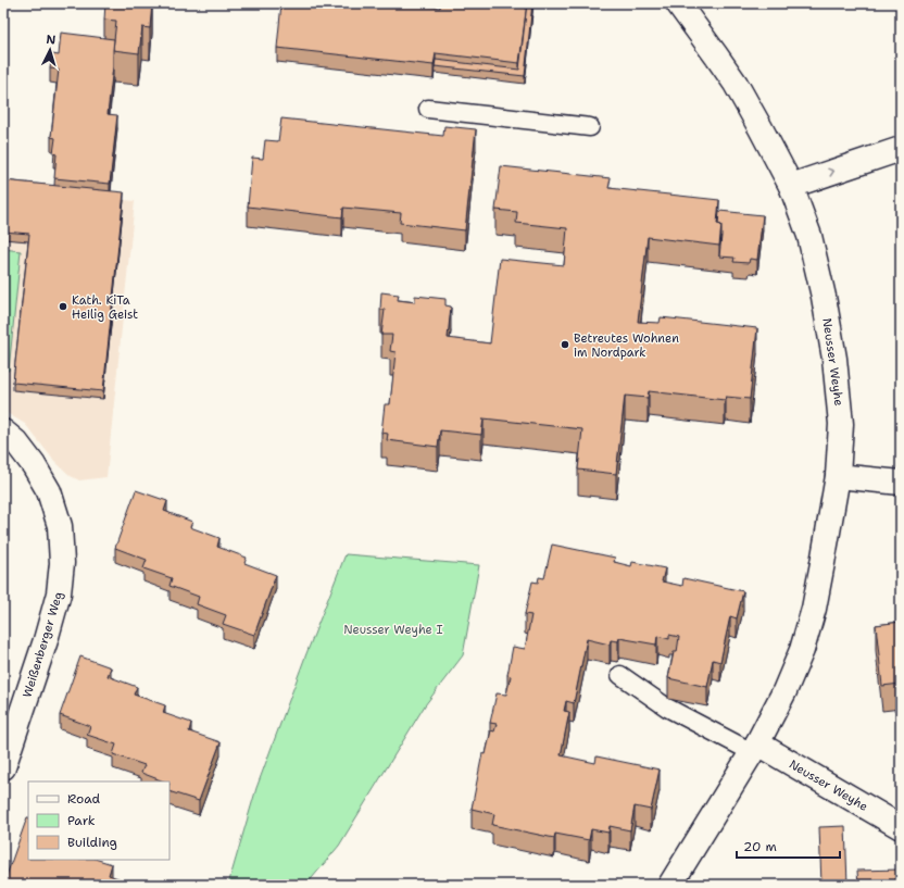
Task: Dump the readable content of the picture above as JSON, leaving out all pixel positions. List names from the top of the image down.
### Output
{
  "streets": {
    "street": ["Neusser Weyhe", "Weißenberger Weg"]
  },
  "parks": ["Neusser Weyhe I"],
  "places": ["Kath. KiTa Heilig Geist", "Betreutes Wohnen im Nordpark"],
  "legend": ["Road", "Park", "Building"],
  "scale_bar": "20 m",
  "north": "top"
}
